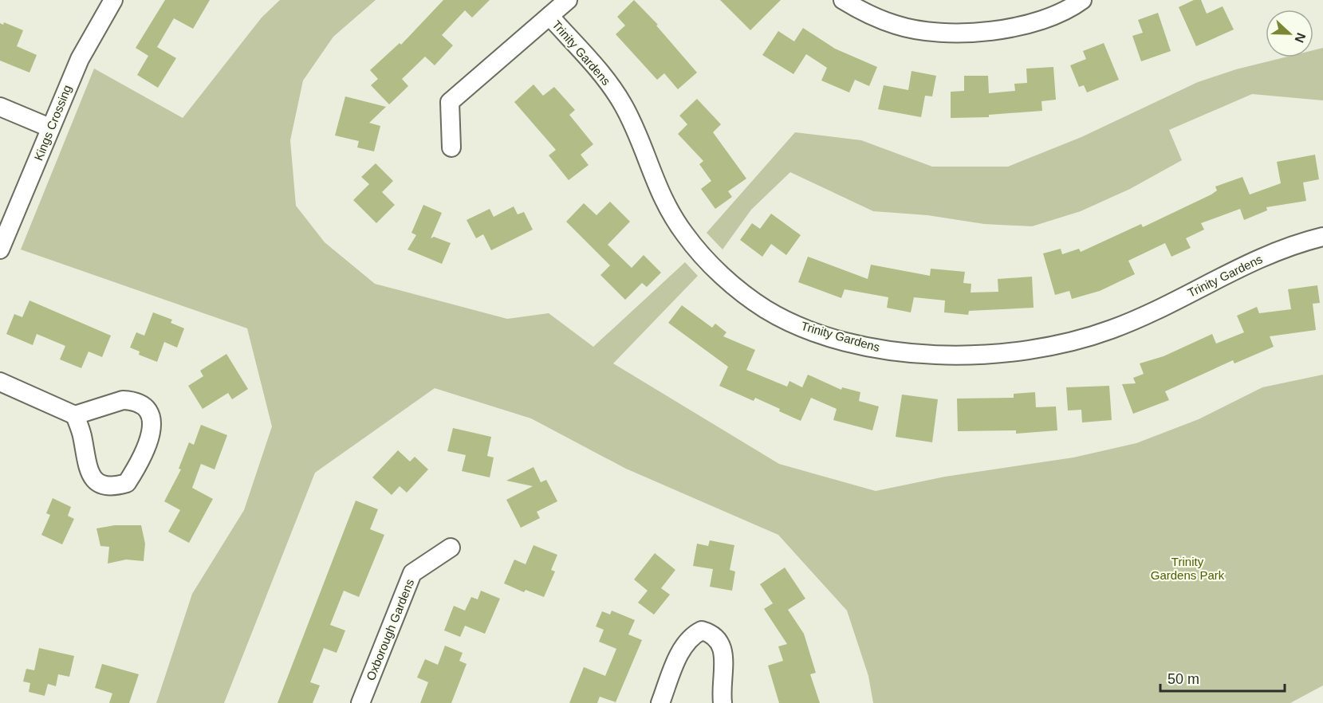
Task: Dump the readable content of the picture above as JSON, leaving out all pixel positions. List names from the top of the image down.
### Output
{
  "streets": {
    "street": ["Trinity Gardens", "Kings Crossing", "Oxborough Gardens"]
  },
  "parks": ["Trinity Gardens Park"],
  "scale_bar": "50 m",
  "north": "right"
}
